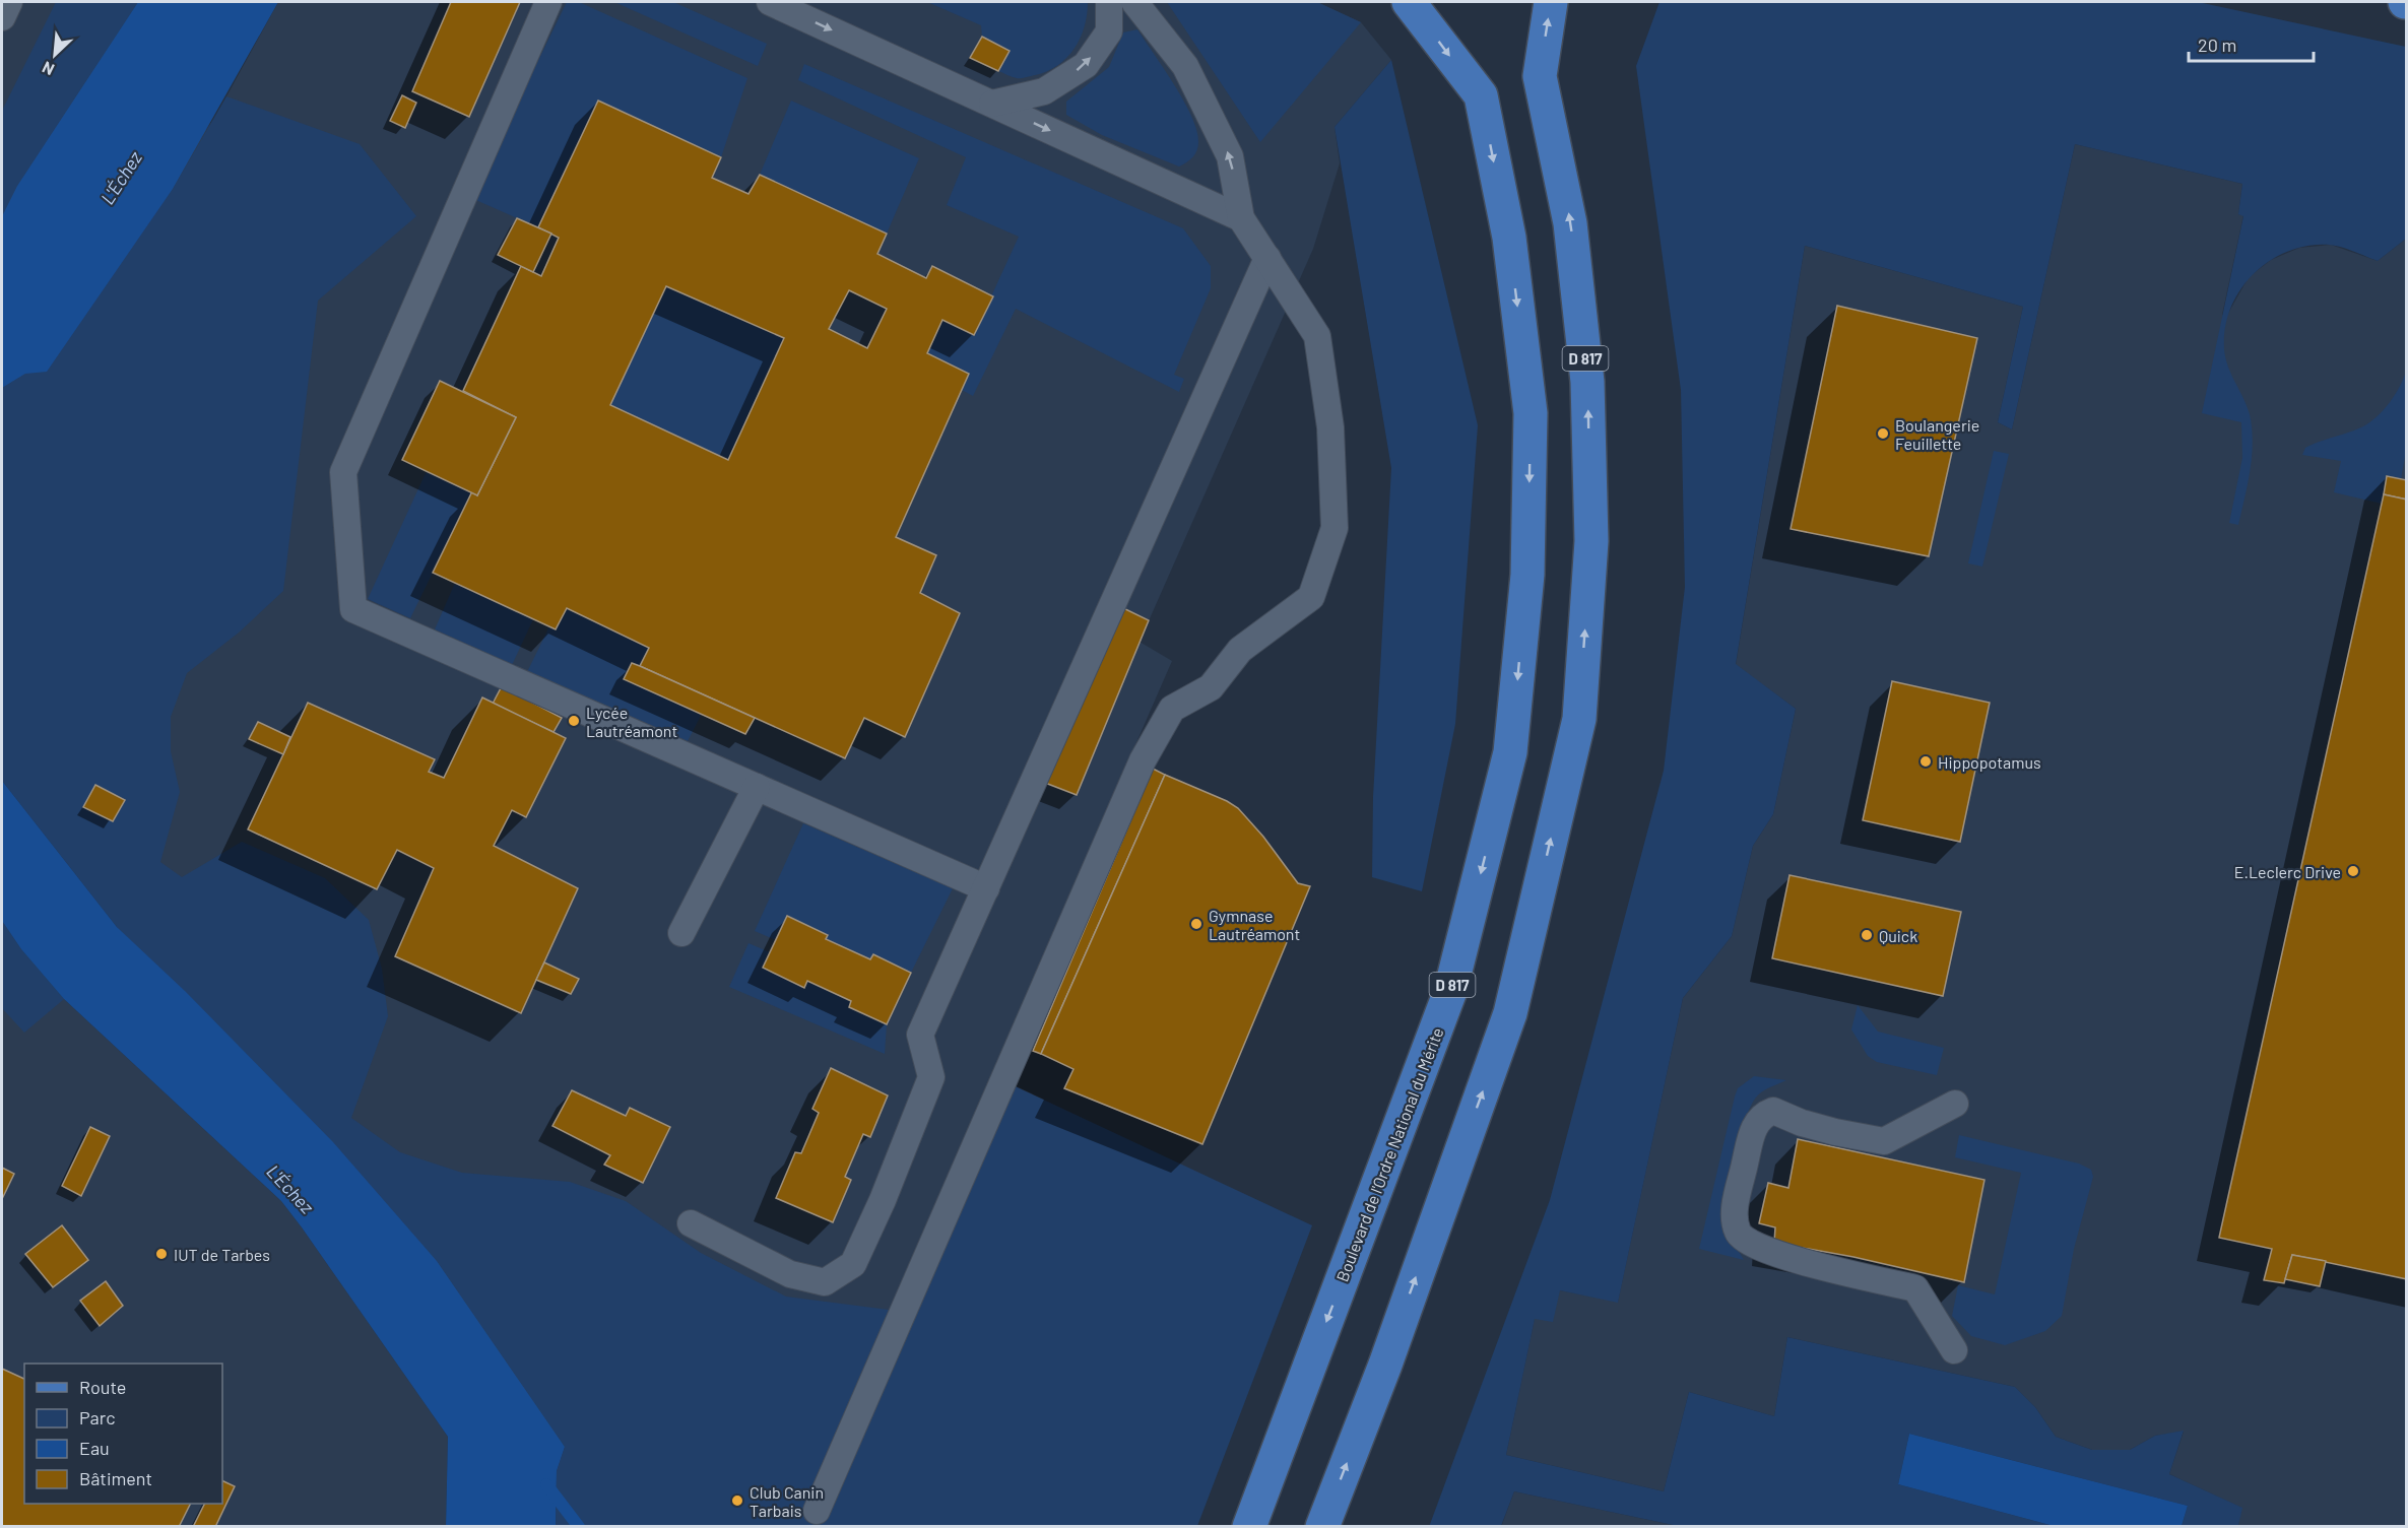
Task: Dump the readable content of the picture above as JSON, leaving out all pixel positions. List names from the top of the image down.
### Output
{
  "streets": {
    "main road": ["D 817", "Boulevard de l'Ordre National du Mérite"]
  },
  "water": ["L'Échez"],
  "places": [
    "Boulangerie Feuillette",
    "Lycée Lautréamont",
    "Hippopotamus",
    "E.Leclerc Drive",
    "Gymnase Lautréamont",
    "Quick",
    "IUT de Tarbes",
    "Club Canin Tarbais"
  ],
  "legend": [
    "Route",
    "Parc",
    "Eau",
    "Bâtiment"
  ],
  "scale_bar": "20 m",
  "north": "bottom left"
}
